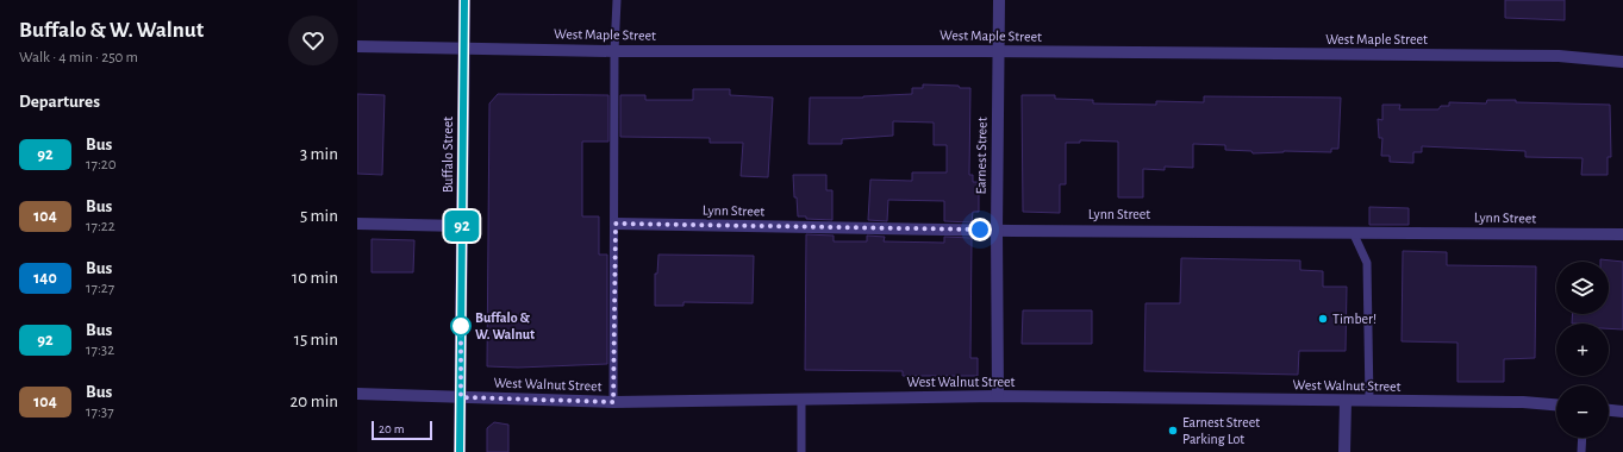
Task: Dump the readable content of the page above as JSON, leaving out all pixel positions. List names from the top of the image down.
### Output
{
  "streets": {
    "street": [
      "West Maple Street",
      "Buffalo Street",
      "Earnest Street",
      "Lynn Street",
      "West Walnut Street"
    ]
  },
  "crossings": [
    ["West Maple Street", "Buffalo Street"],
    ["West Maple Street", "Earnest Street"],
    ["Buffalo Street", "West Walnut Street"],
    ["Earnest Street", "Lynn Street"],
    ["Earnest Street", "West Walnut Street"]
  ],
  "places": ["Timber!", "Buffalo & W. Walnut", "Earnest Street Parking Lot"],
  "lines": ["bus line 92"],
  "scale_bar": "20 m",
  "page": {
    "heading": [
      ["Buffalo & W. Walnut", "Walk · 4 min · 250 m"],
      "Departures"
    ],
    "on_map": "92",
    "list": [
      {
        "mark": "92",
        "name": "Bus",
        "note": "17:20",
        "value": "3 min"
      },
      {
        "mark": "104",
        "name": "Bus",
        "note": "17:22",
        "value": "5 min"
      },
      {
        "mark": "140",
        "name": "Bus",
        "note": "17:27",
        "value": "10 min"
      },
      {
        "mark": "92",
        "name": "Bus",
        "note": "17:32",
        "value": "15 min"
      },
      {
        "mark": "104",
        "name": "Bus",
        "note": "17:37",
        "value": "20 min"
      }
    ],
    "map_buttons": ["+", "−"],
    "scale": "20 m"
  }
}
